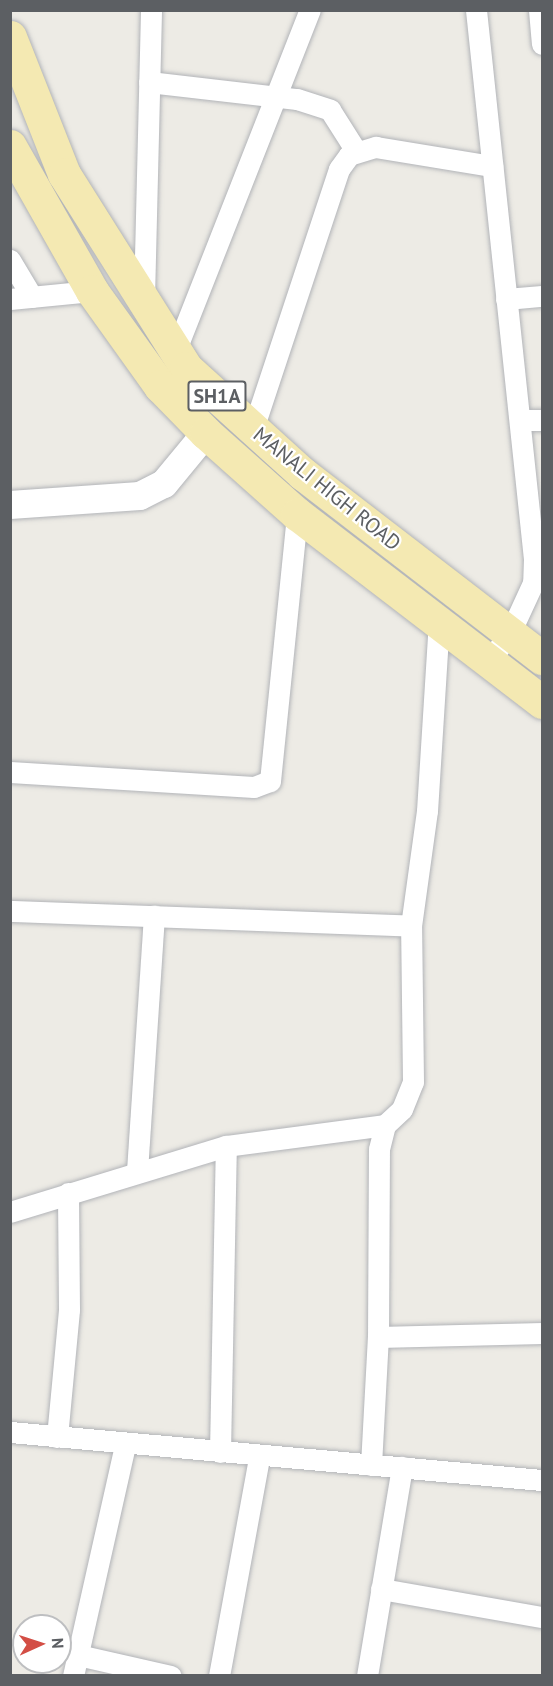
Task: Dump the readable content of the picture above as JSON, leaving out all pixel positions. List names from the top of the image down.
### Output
{
  "streets": {
    "main road": ["SH1A", "MANALI HIGH ROAD"]
  },
  "north": "right"
}
